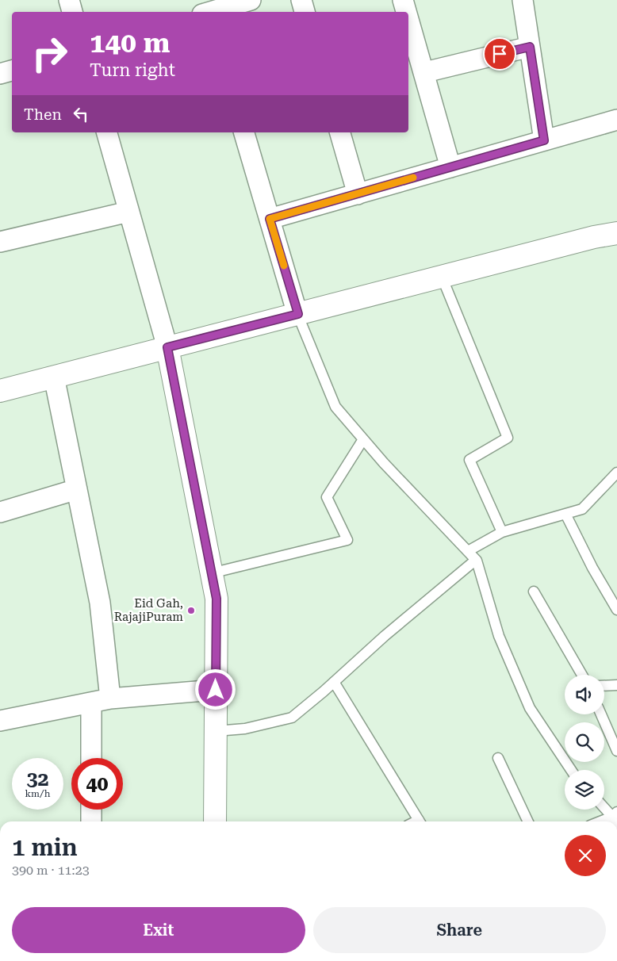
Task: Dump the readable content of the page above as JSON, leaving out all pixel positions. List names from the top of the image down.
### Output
{
  "places": ["Eid Gah, RajajiPuram"],
  "page": {
    "turn": ["140 m", "Turn right"],
    "then": "Then",
    "speed": "32 km/h",
    "limit": "40",
    "heading": ["1 min", "390 m · 11:23"],
    "buttons": ["Exit", "Share"]
  }
}
